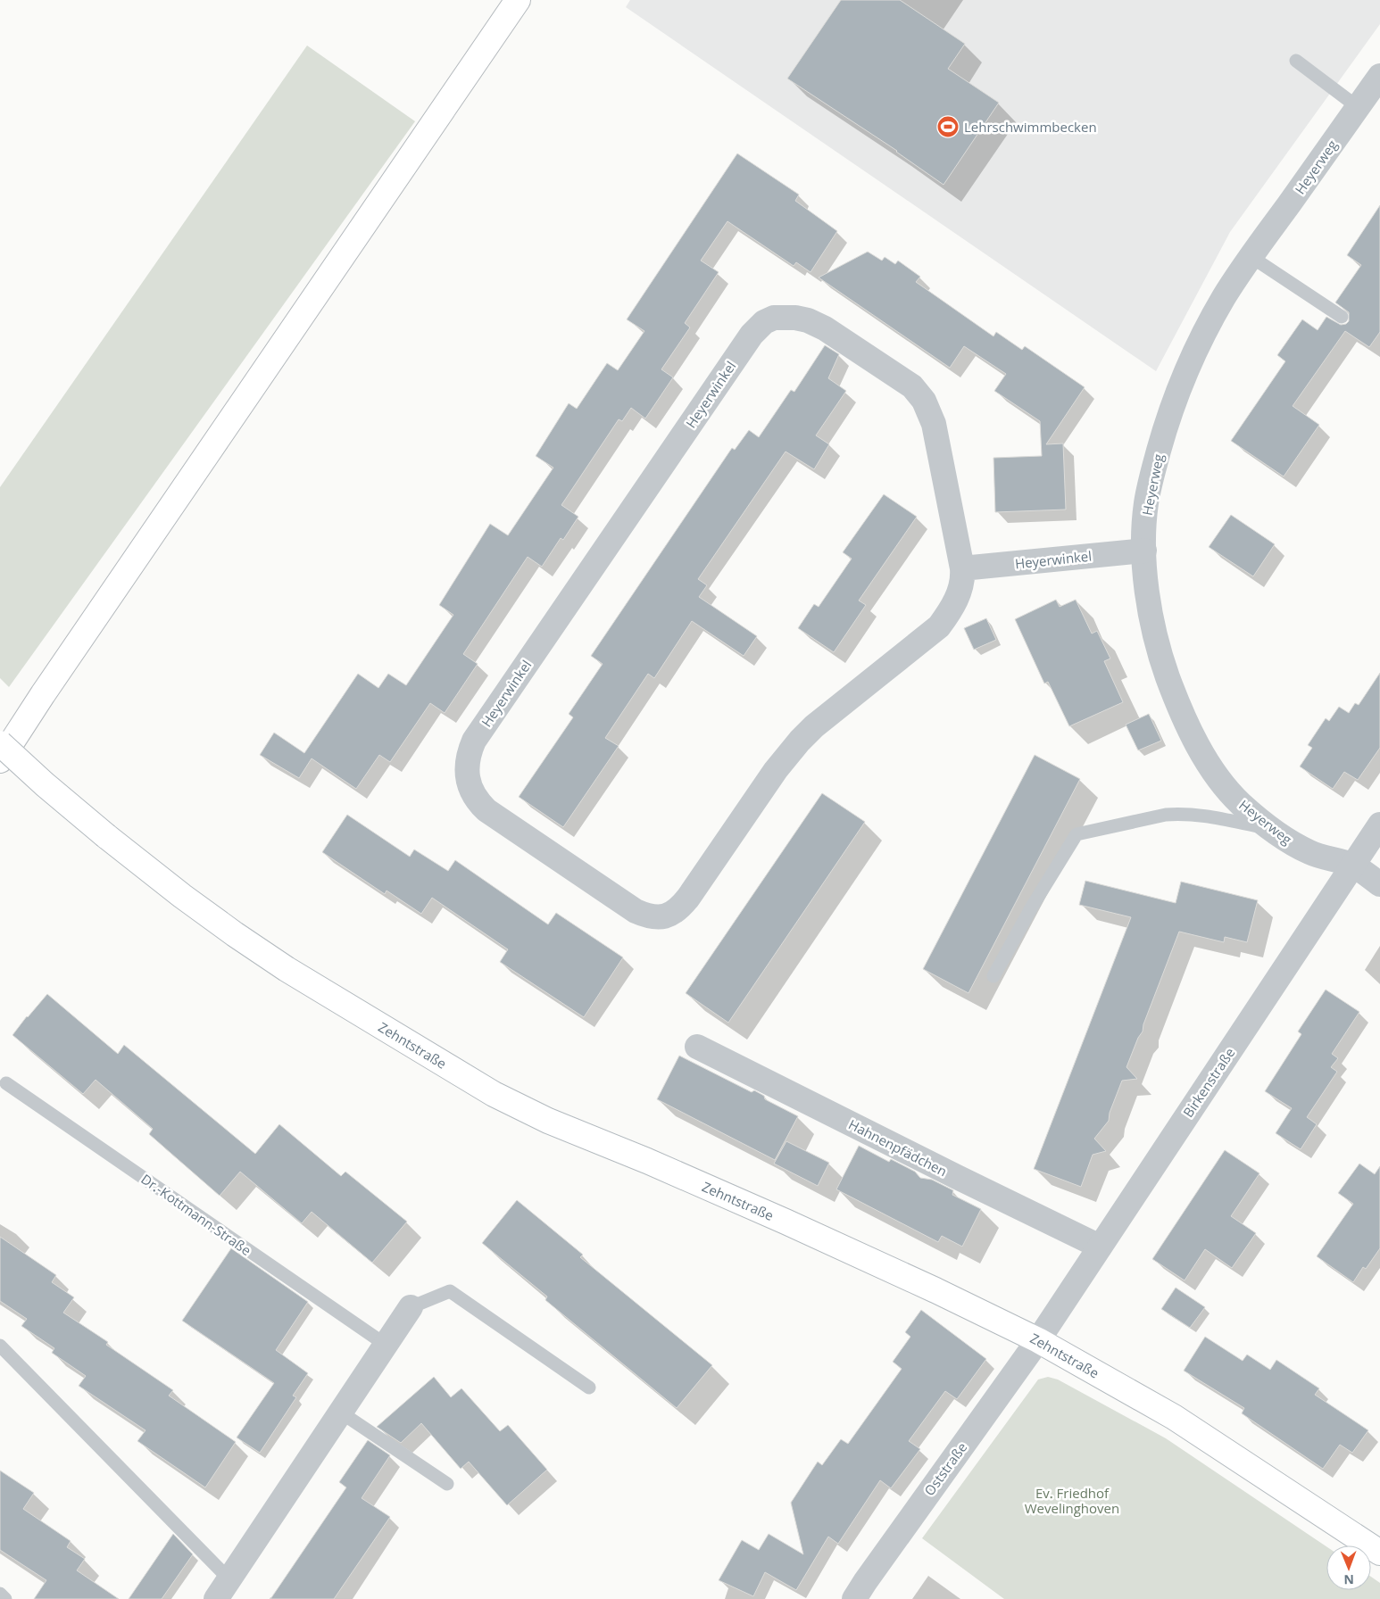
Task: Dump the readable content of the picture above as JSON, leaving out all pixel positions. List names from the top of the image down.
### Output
{
  "streets": {
    "main road": ["Zehntstraße"],
    "street": [
      "Heyerweg",
      "Heyerwinkel",
      "Birkenstraße",
      "Hahnenpfädchen",
      "Oststraße"
    ],
    "lane": ["Dr.-Kottmann-Straße"]
  },
  "crossings": [
    ["Heyerweg", "Heyerwinkel"],
    ["Heyerweg", "Birkenstraße"],
    ["Zehntstraße", "Birkenstraße"],
    ["Zehntstraße", "Oststraße"],
    ["Birkenstraße", "Hahnenpfädchen"],
    ["Birkenstraße", "Oststraße"]
  ],
  "parks": ["Ev. Friedhof Wevelinghoven"],
  "places": {
    "sports": ["Lehrschwimmbecken"]
  },
  "north": "bottom"
}
